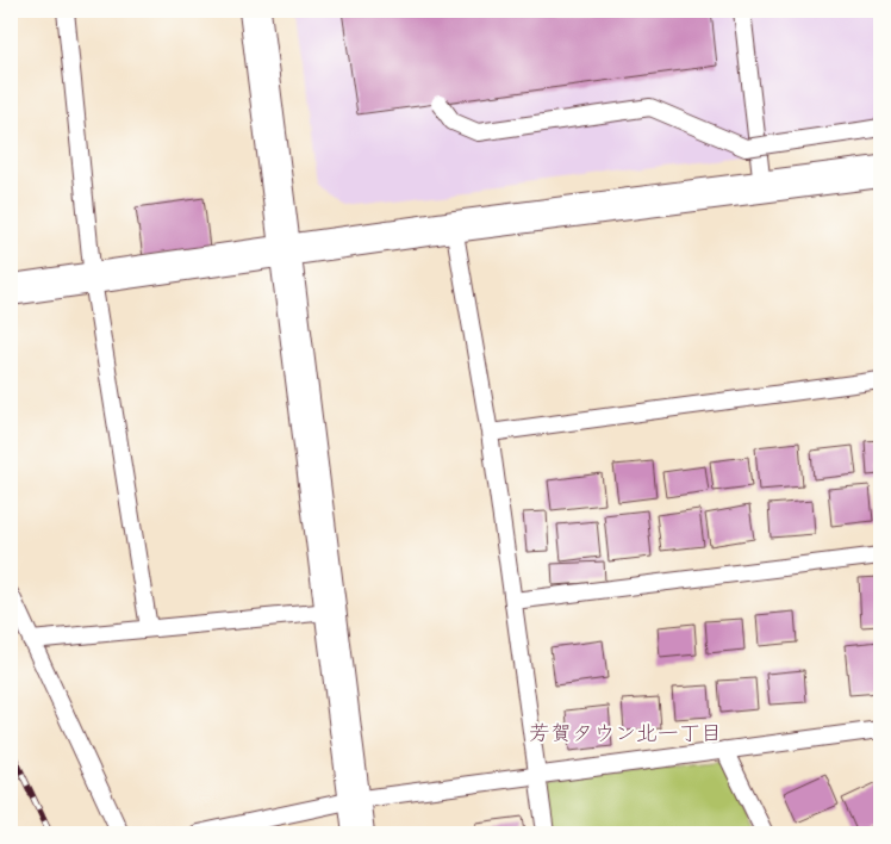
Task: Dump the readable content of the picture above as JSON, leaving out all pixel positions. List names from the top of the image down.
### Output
{
  "districts": ["芳賀タウン北一丁目"]
}
